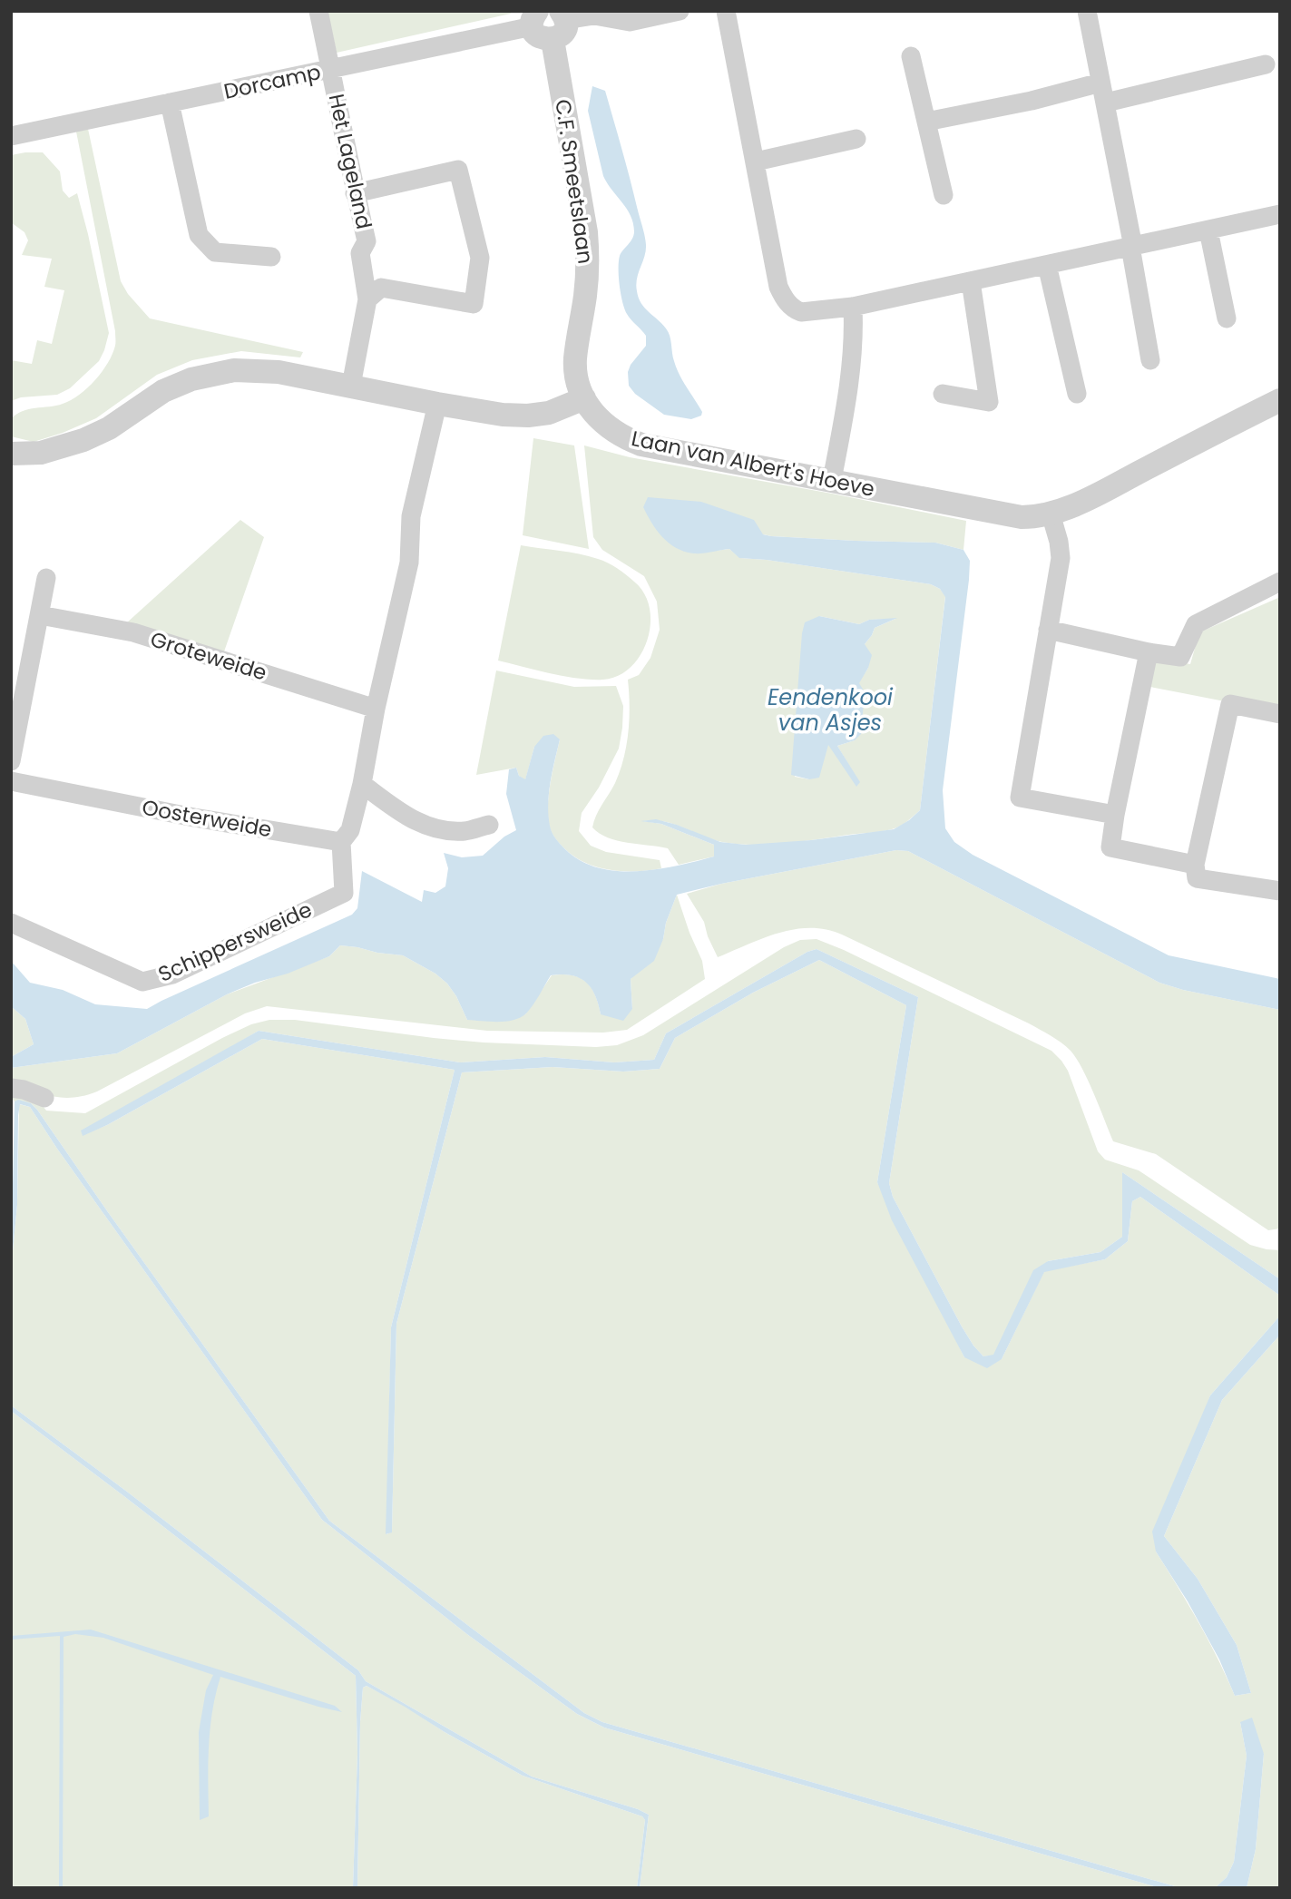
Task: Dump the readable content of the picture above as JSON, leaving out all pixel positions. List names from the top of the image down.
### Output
{
  "streets": {
    "street": [
      "Dorcamp",
      "Het Lageland",
      "C.F. Smeetslaan",
      "Laan van Albert's Hoeve",
      "Groteweide",
      "Oosterweide",
      "Schippersweide"
    ]
  },
  "crossings": [
    ["Dorcamp", "Het Lageland"],
    ["C.F. Smeetslaan", "Laan van Albert's Hoeve"],
    ["Oosterweide", "Schippersweide"]
  ],
  "water": ["Eendenkooi van Asjes"]
}
